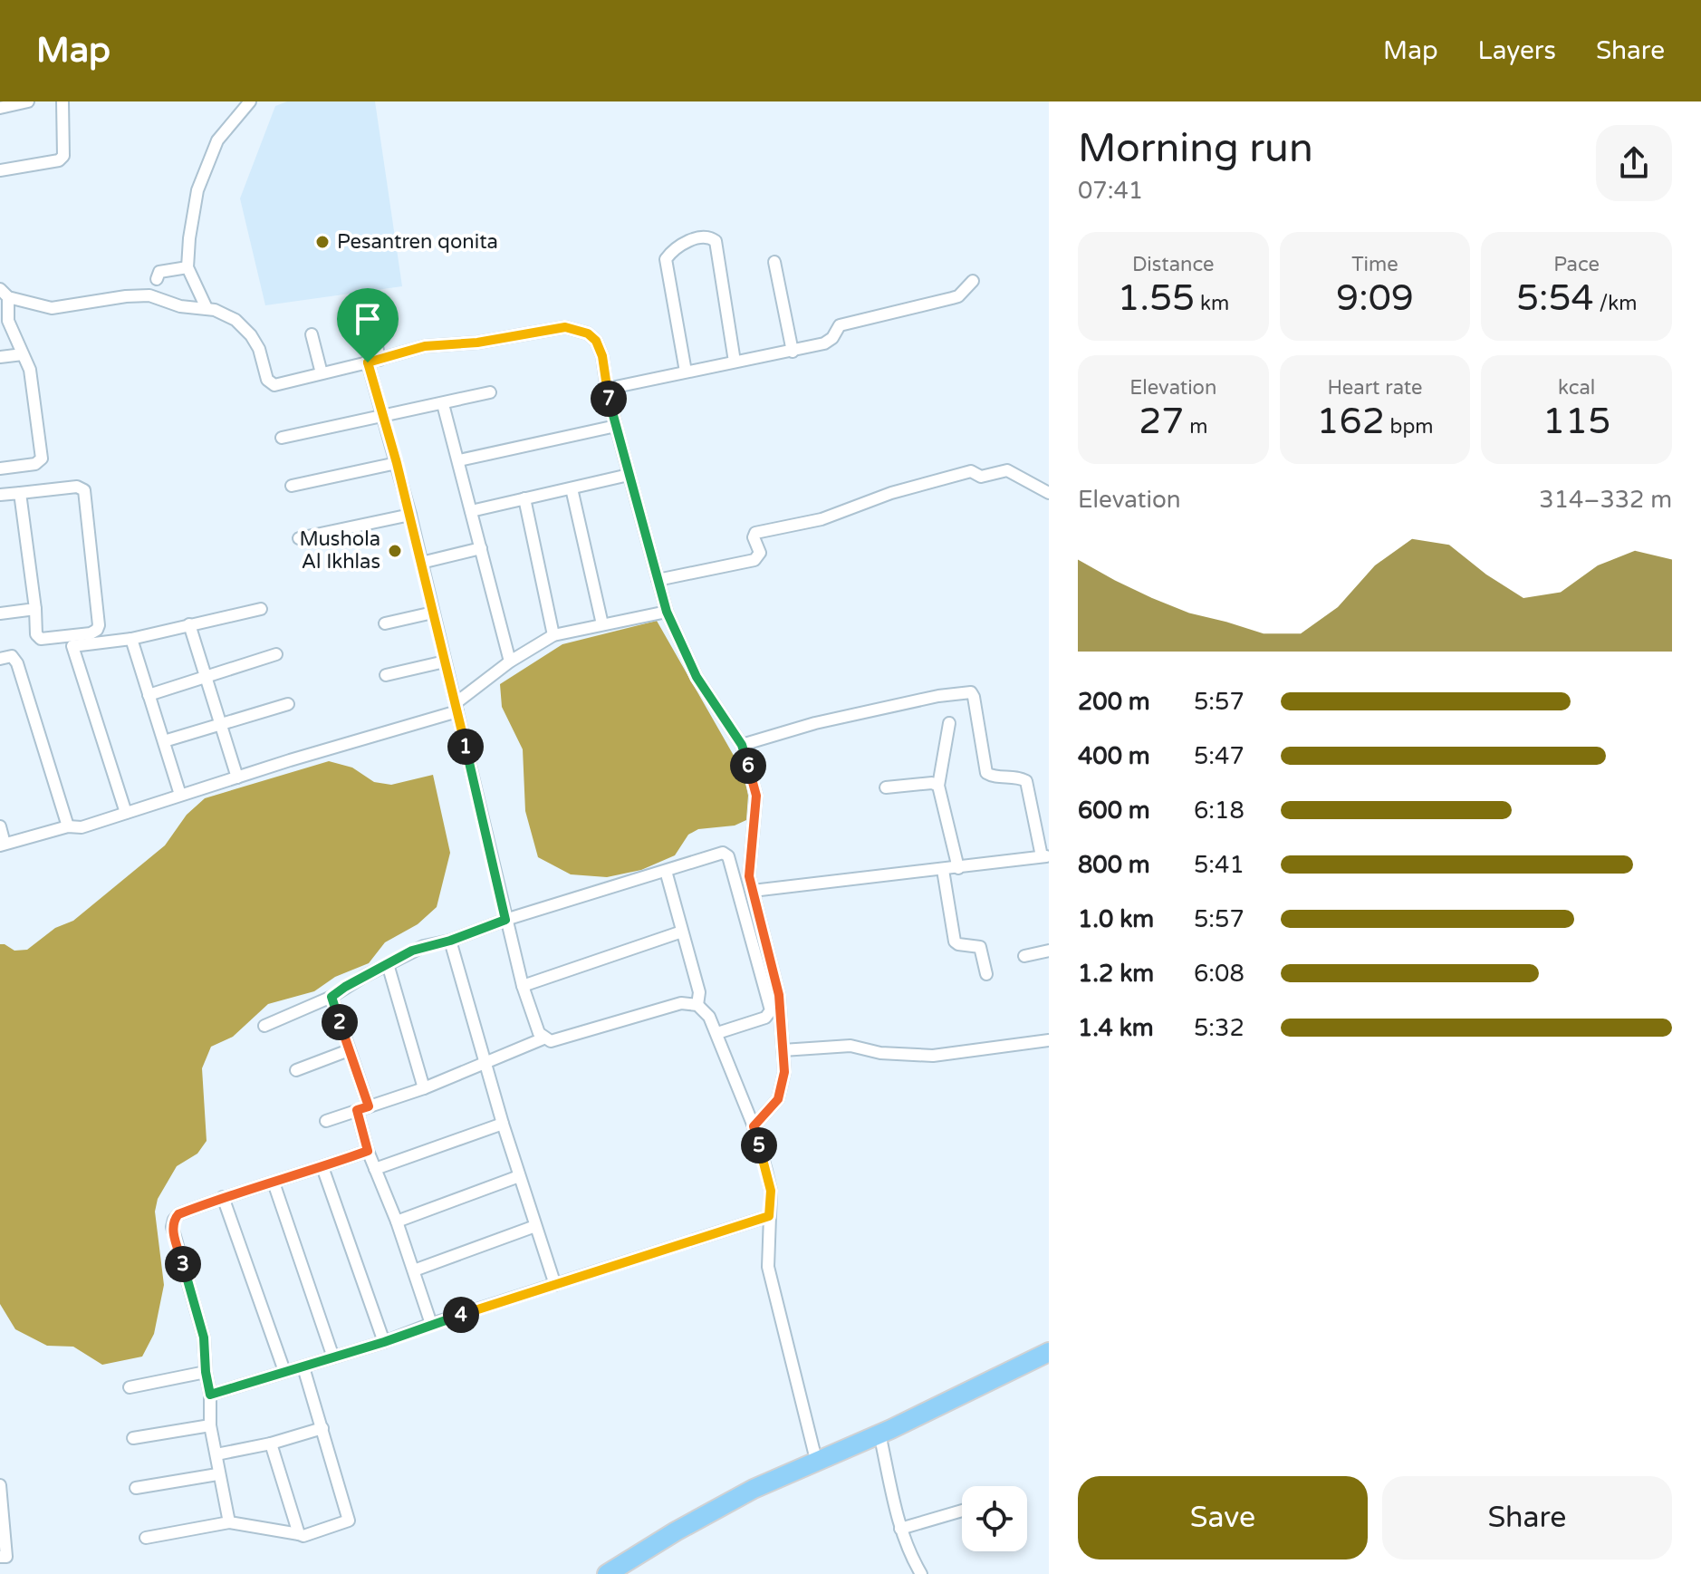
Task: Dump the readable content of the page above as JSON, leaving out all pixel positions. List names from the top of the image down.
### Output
{
  "places": ["Pesantren qonita", "Mushola Al Ikhlas"],
  "page": {
    "header": "Map",
    "nav": ["Map", "Layers", "Share"],
    "heading": ["Morning run", "07:41"],
    "stats": [
      ["Distance", "1.55 km"],
      ["Time", "9:09"],
      ["Pace", "5:54 /km"],
      ["Elevation", "27 m"],
      ["Heart rate", "162 bpm"],
      ["kcal", "115"]
    ],
    "pins": [
      "7",
      "1",
      "6",
      "2",
      "5",
      "3",
      "4"
    ],
    "chart": ["Elevation", "314–332 m"],
    "list": [
      {
        "name": "200 m",
        "note": "5:57"
      },
      {
        "name": "400 m",
        "note": "5:47"
      },
      {
        "name": "600 m",
        "note": "6:18"
      },
      {
        "name": "800 m",
        "note": "5:41"
      },
      {
        "name": "1.0 km",
        "note": "5:57"
      },
      {
        "name": "1.2 km",
        "note": "6:08"
      },
      {
        "name": "1.4 km",
        "note": "5:32"
      }
    ],
    "buttons": ["Save", "Share"]
  }
}
